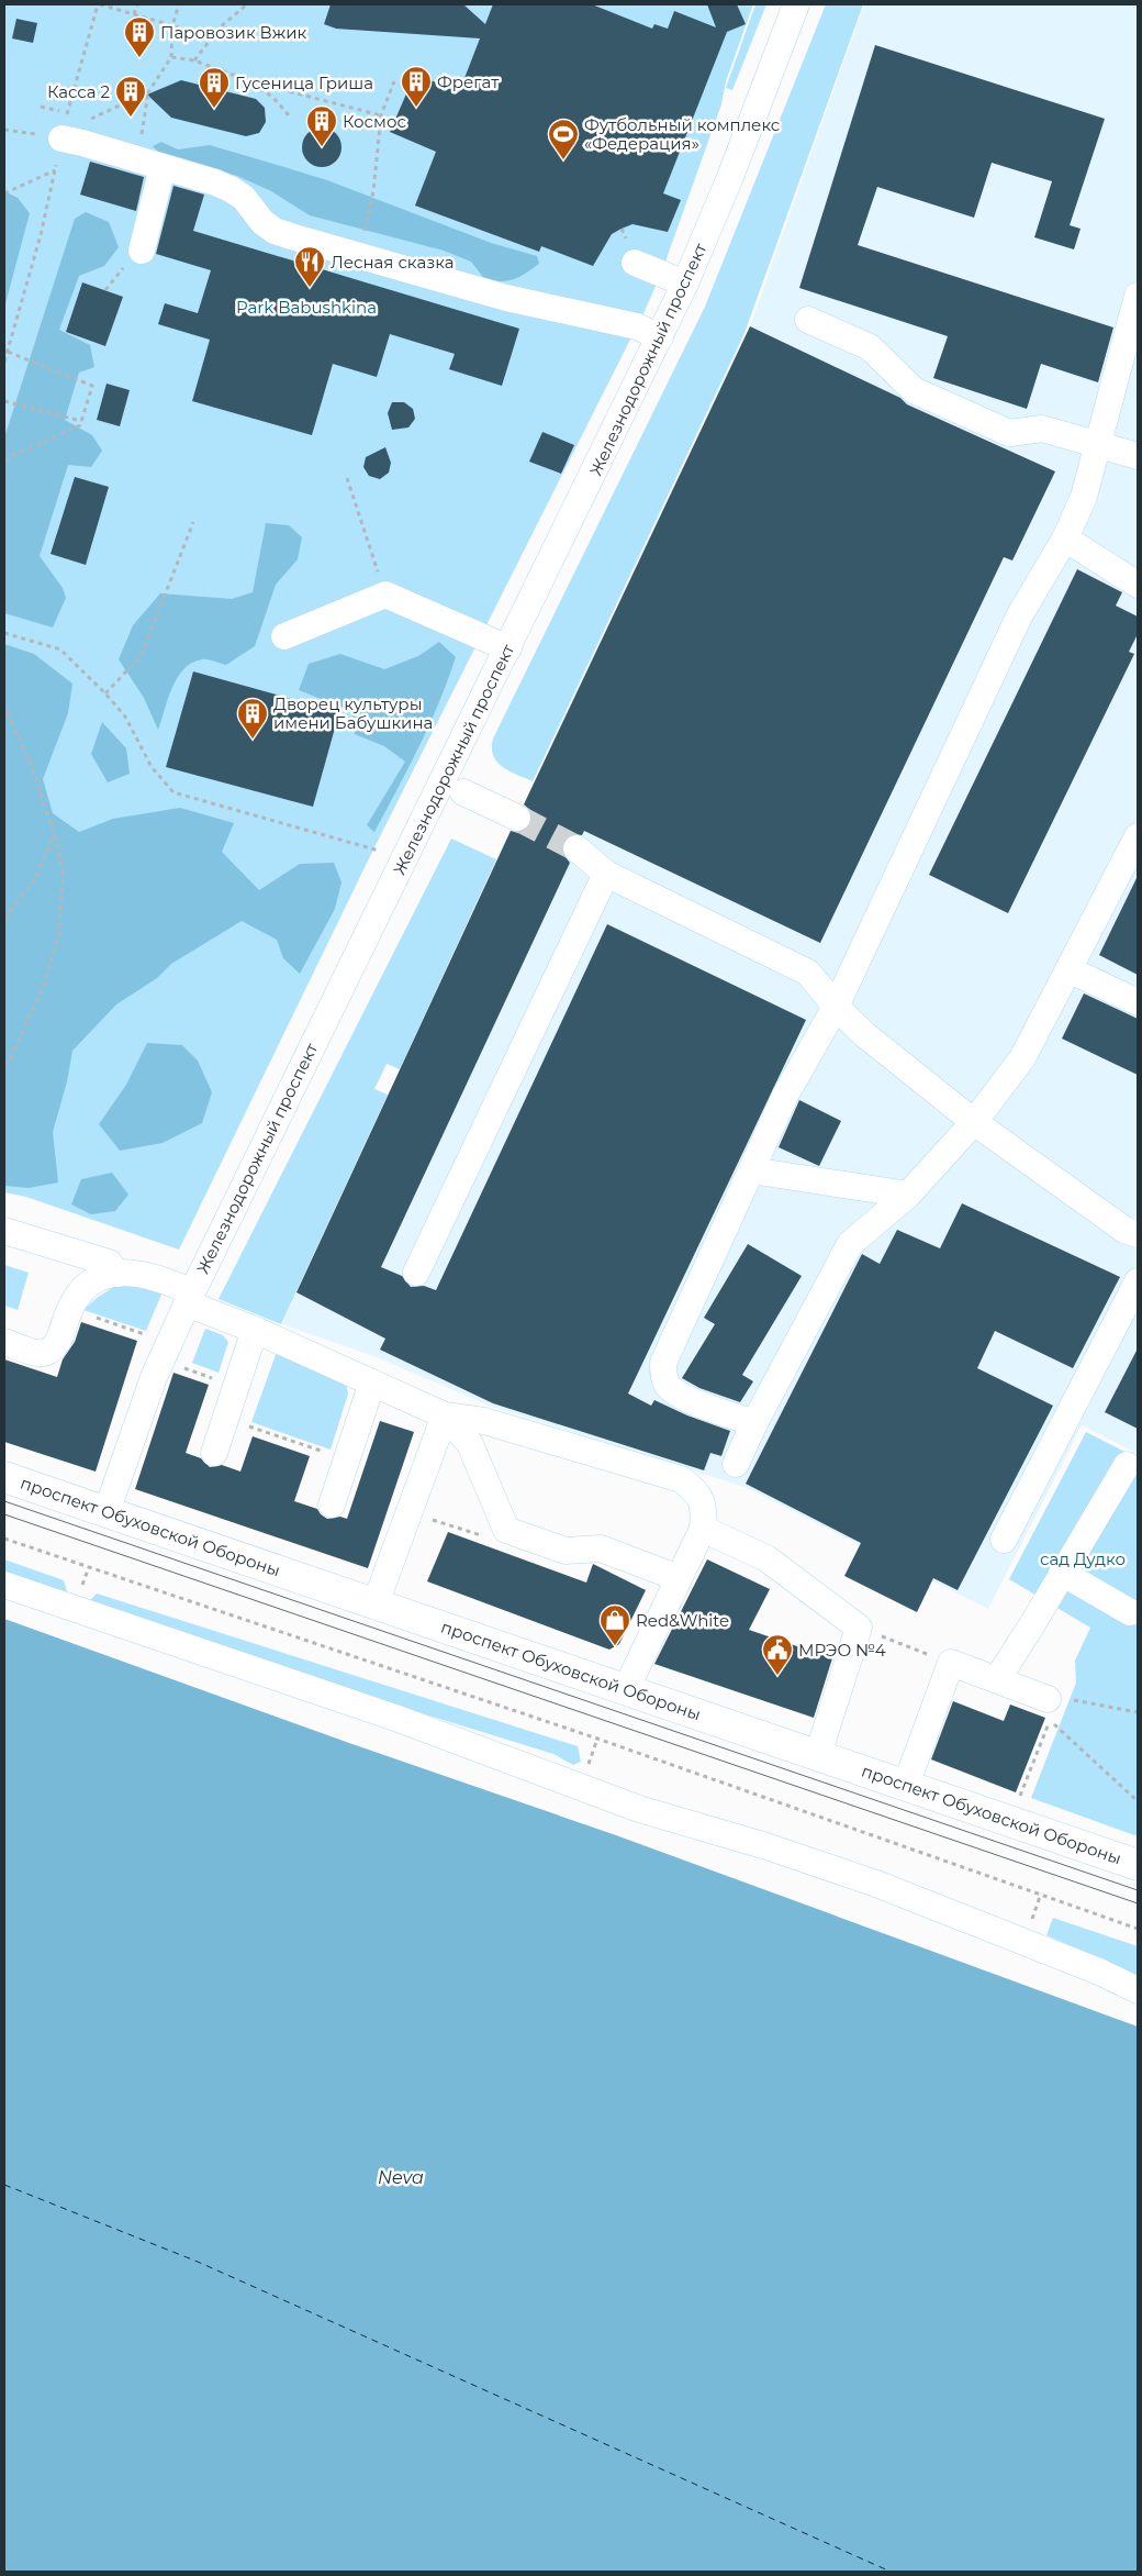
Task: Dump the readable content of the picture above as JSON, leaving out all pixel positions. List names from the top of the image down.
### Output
{
  "streets": {
    "main road": ["проспект Обуховской Обороны"],
    "street": ["Железнодорожный проспект"]
  },
  "crossings": [
    ["Железнодорожный проспект", "проспект Обуховской Обороны"]
  ],
  "water": ["Neva"],
  "parks": ["Park Babushkina", "сад Дудко"],
  "places": {
    "building": [
      "Паровозик Вжик",
      "Фрегат",
      "Гусеница Гриша",
      "Касса 2",
      "Космос",
      "Дворец культуры имени Бабушкина"
    ],
    "sports": ["Футбольный комплекс «Федерация»"],
    "restaurant": ["Лесная сказка"],
    "shop": ["Red&White"],
    "public building": ["МРЭО №4"]
  }
}
